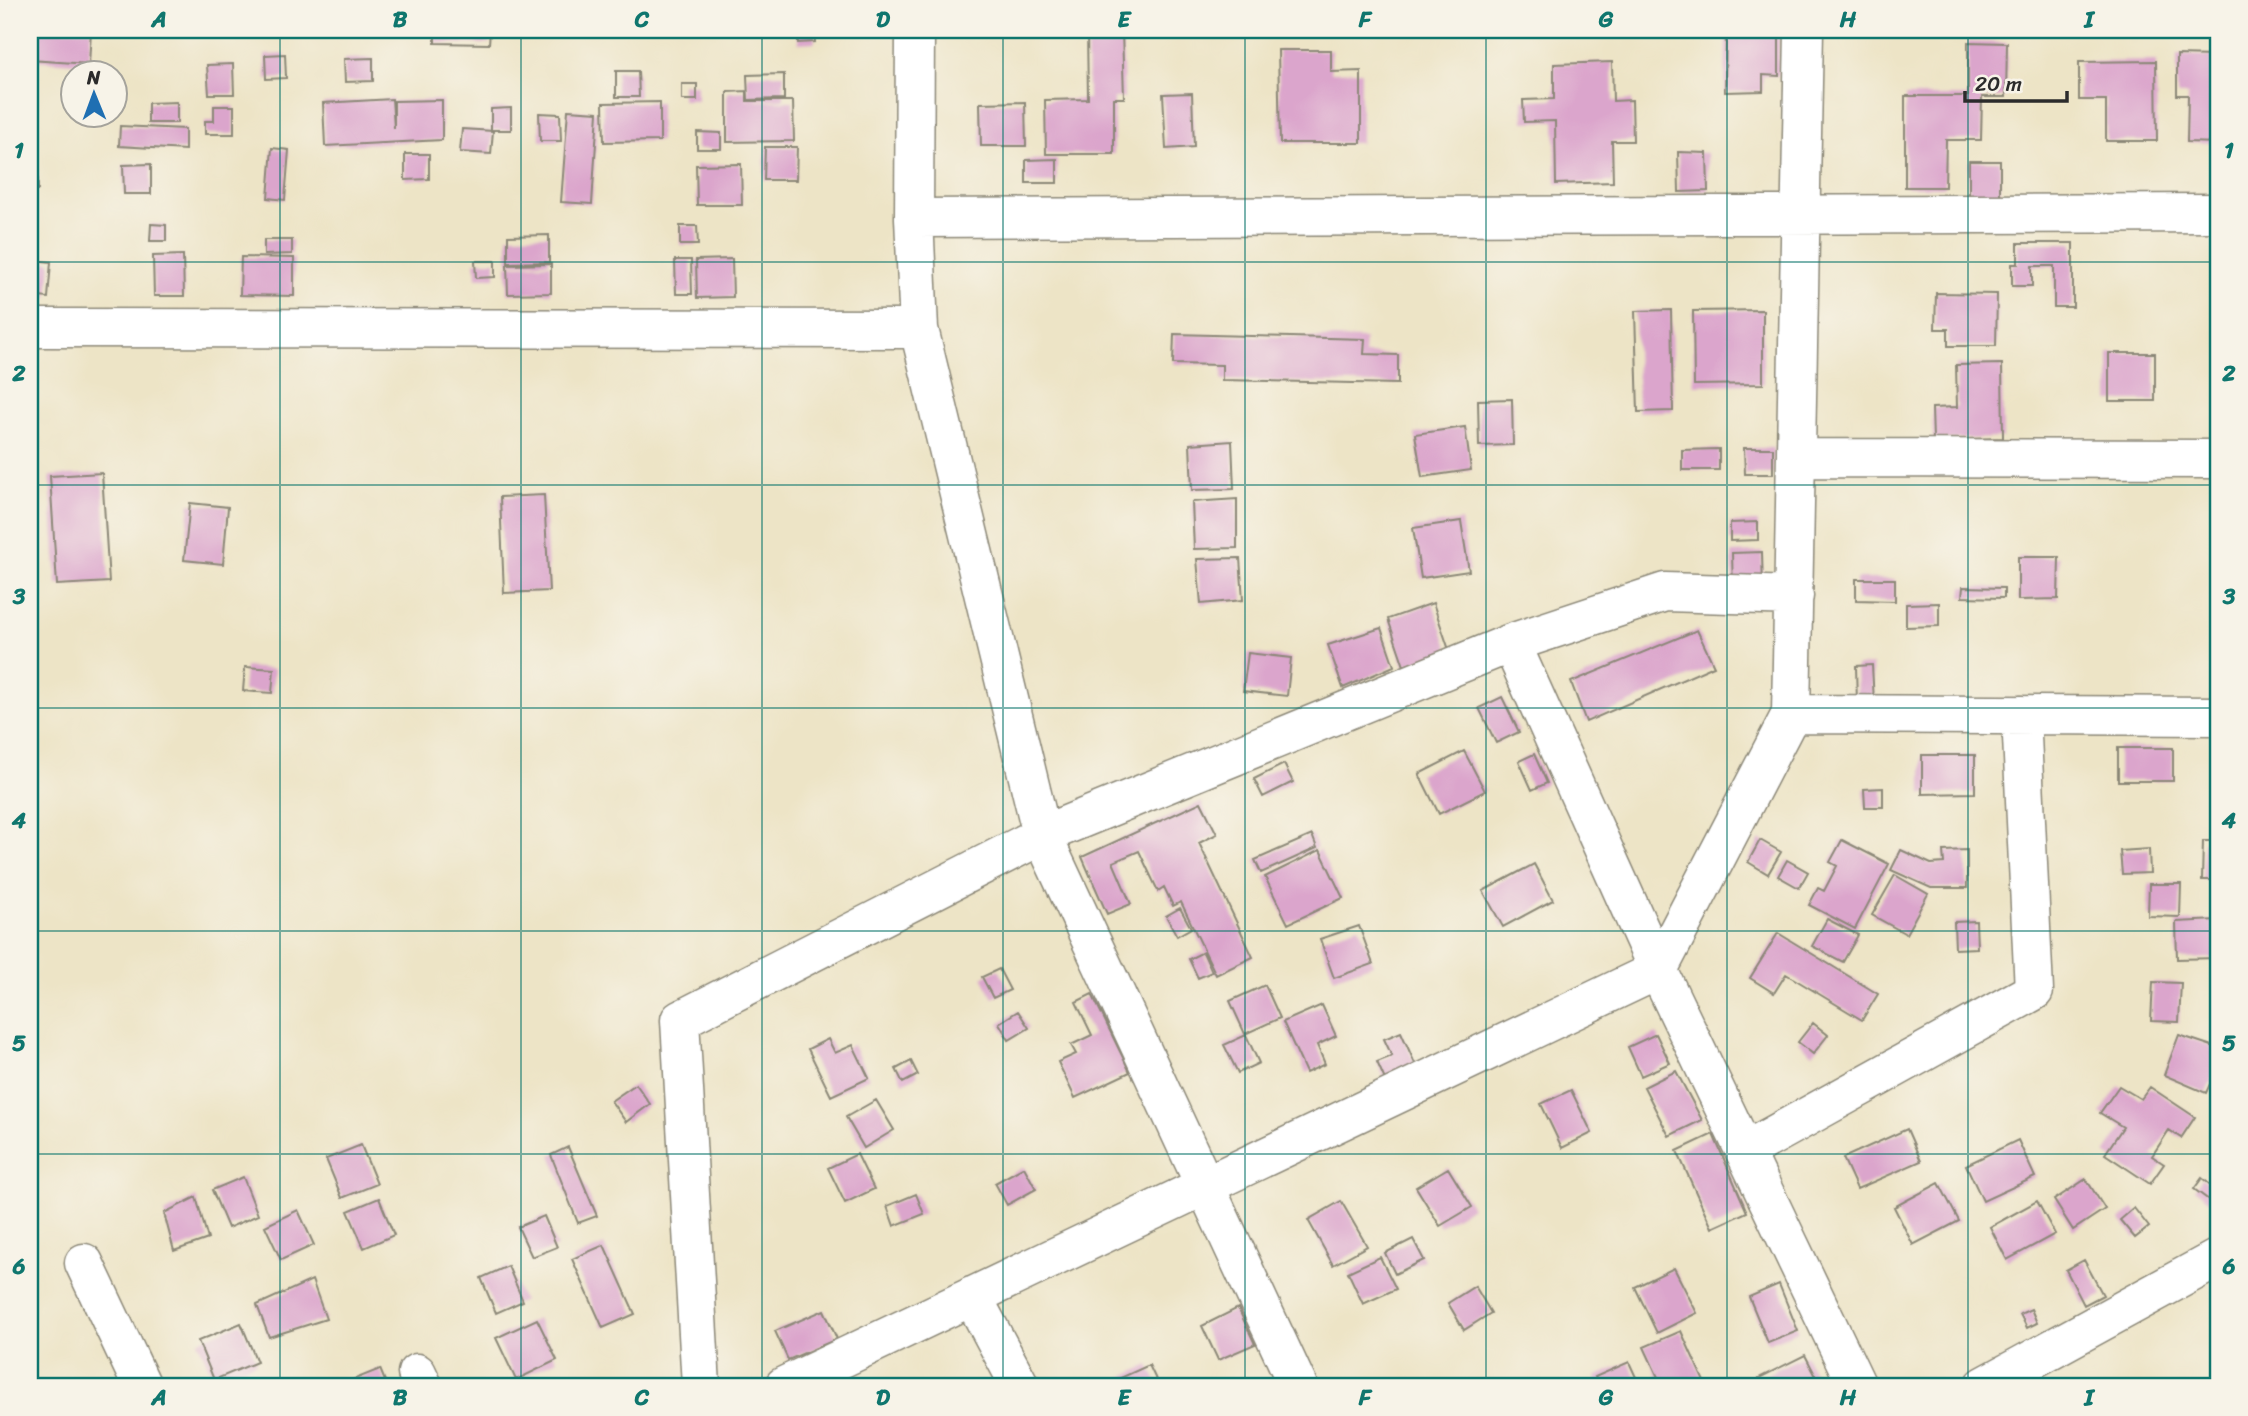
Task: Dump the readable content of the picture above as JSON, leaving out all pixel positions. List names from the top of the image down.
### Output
{
  "scale_bar": "20 m",
  "north": "top",
  "grid": {
    "columns": [
      "A",
      "B",
      "C",
      "D",
      "E",
      "F",
      "G",
      "H",
      "I"
    ],
    "rows": [
      "1",
      "2",
      "3",
      "4",
      "5",
      "6"
    ]
  }
}
